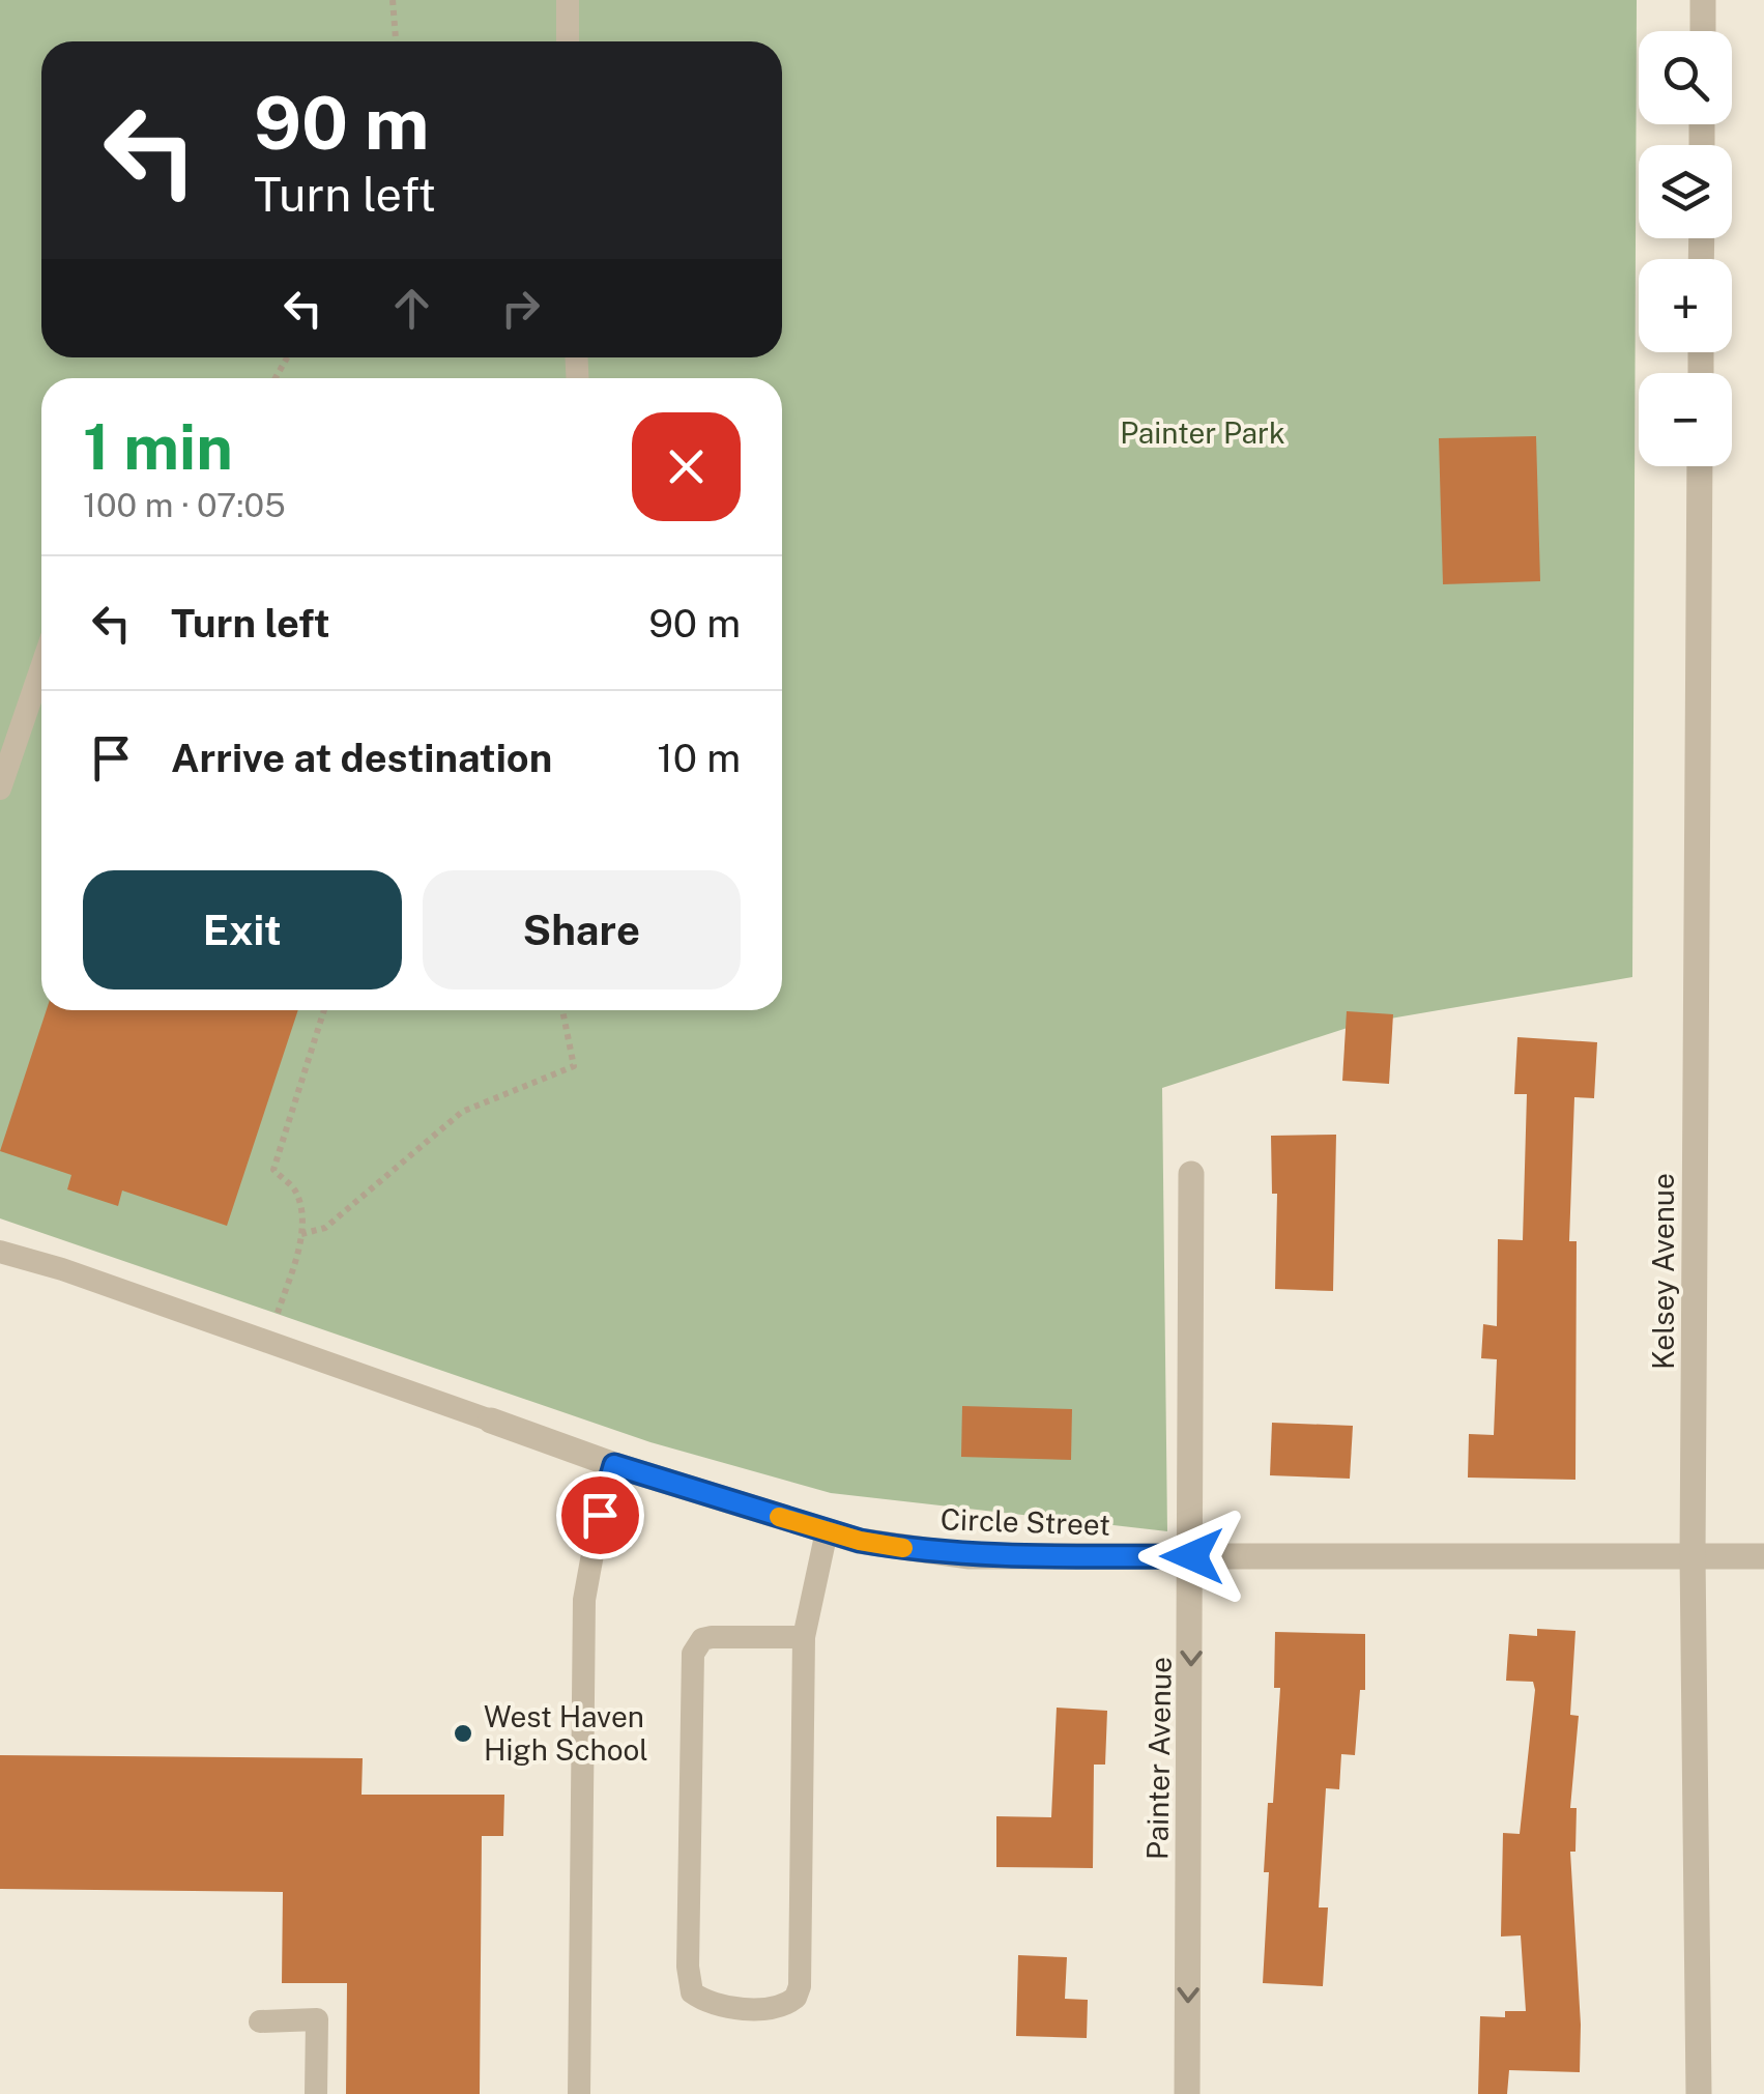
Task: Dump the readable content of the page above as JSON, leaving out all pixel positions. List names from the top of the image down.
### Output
{
  "streets": {
    "street": ["Kelsey Avenue", "Circle Street", "Painter Avenue"]
  },
  "crossings": [
    ["Kelsey Avenue", "Circle Street"],
    ["Circle Street", "Painter Avenue"]
  ],
  "one_way": ["Painter Avenue"],
  "parks": ["Painter Park"],
  "places": ["West Haven High School"],
  "page": {
    "map_buttons": ["+", "−"],
    "turn": ["90 m", "Turn left"],
    "heading": ["1 min", "100 m · 07:05"],
    "list": [
      {
        "name": "Turn left",
        "value": "90 m"
      },
      {
        "name": "Arrive at destination",
        "value": "10 m"
      }
    ],
    "buttons": ["Exit", "Share"]
  }
}
